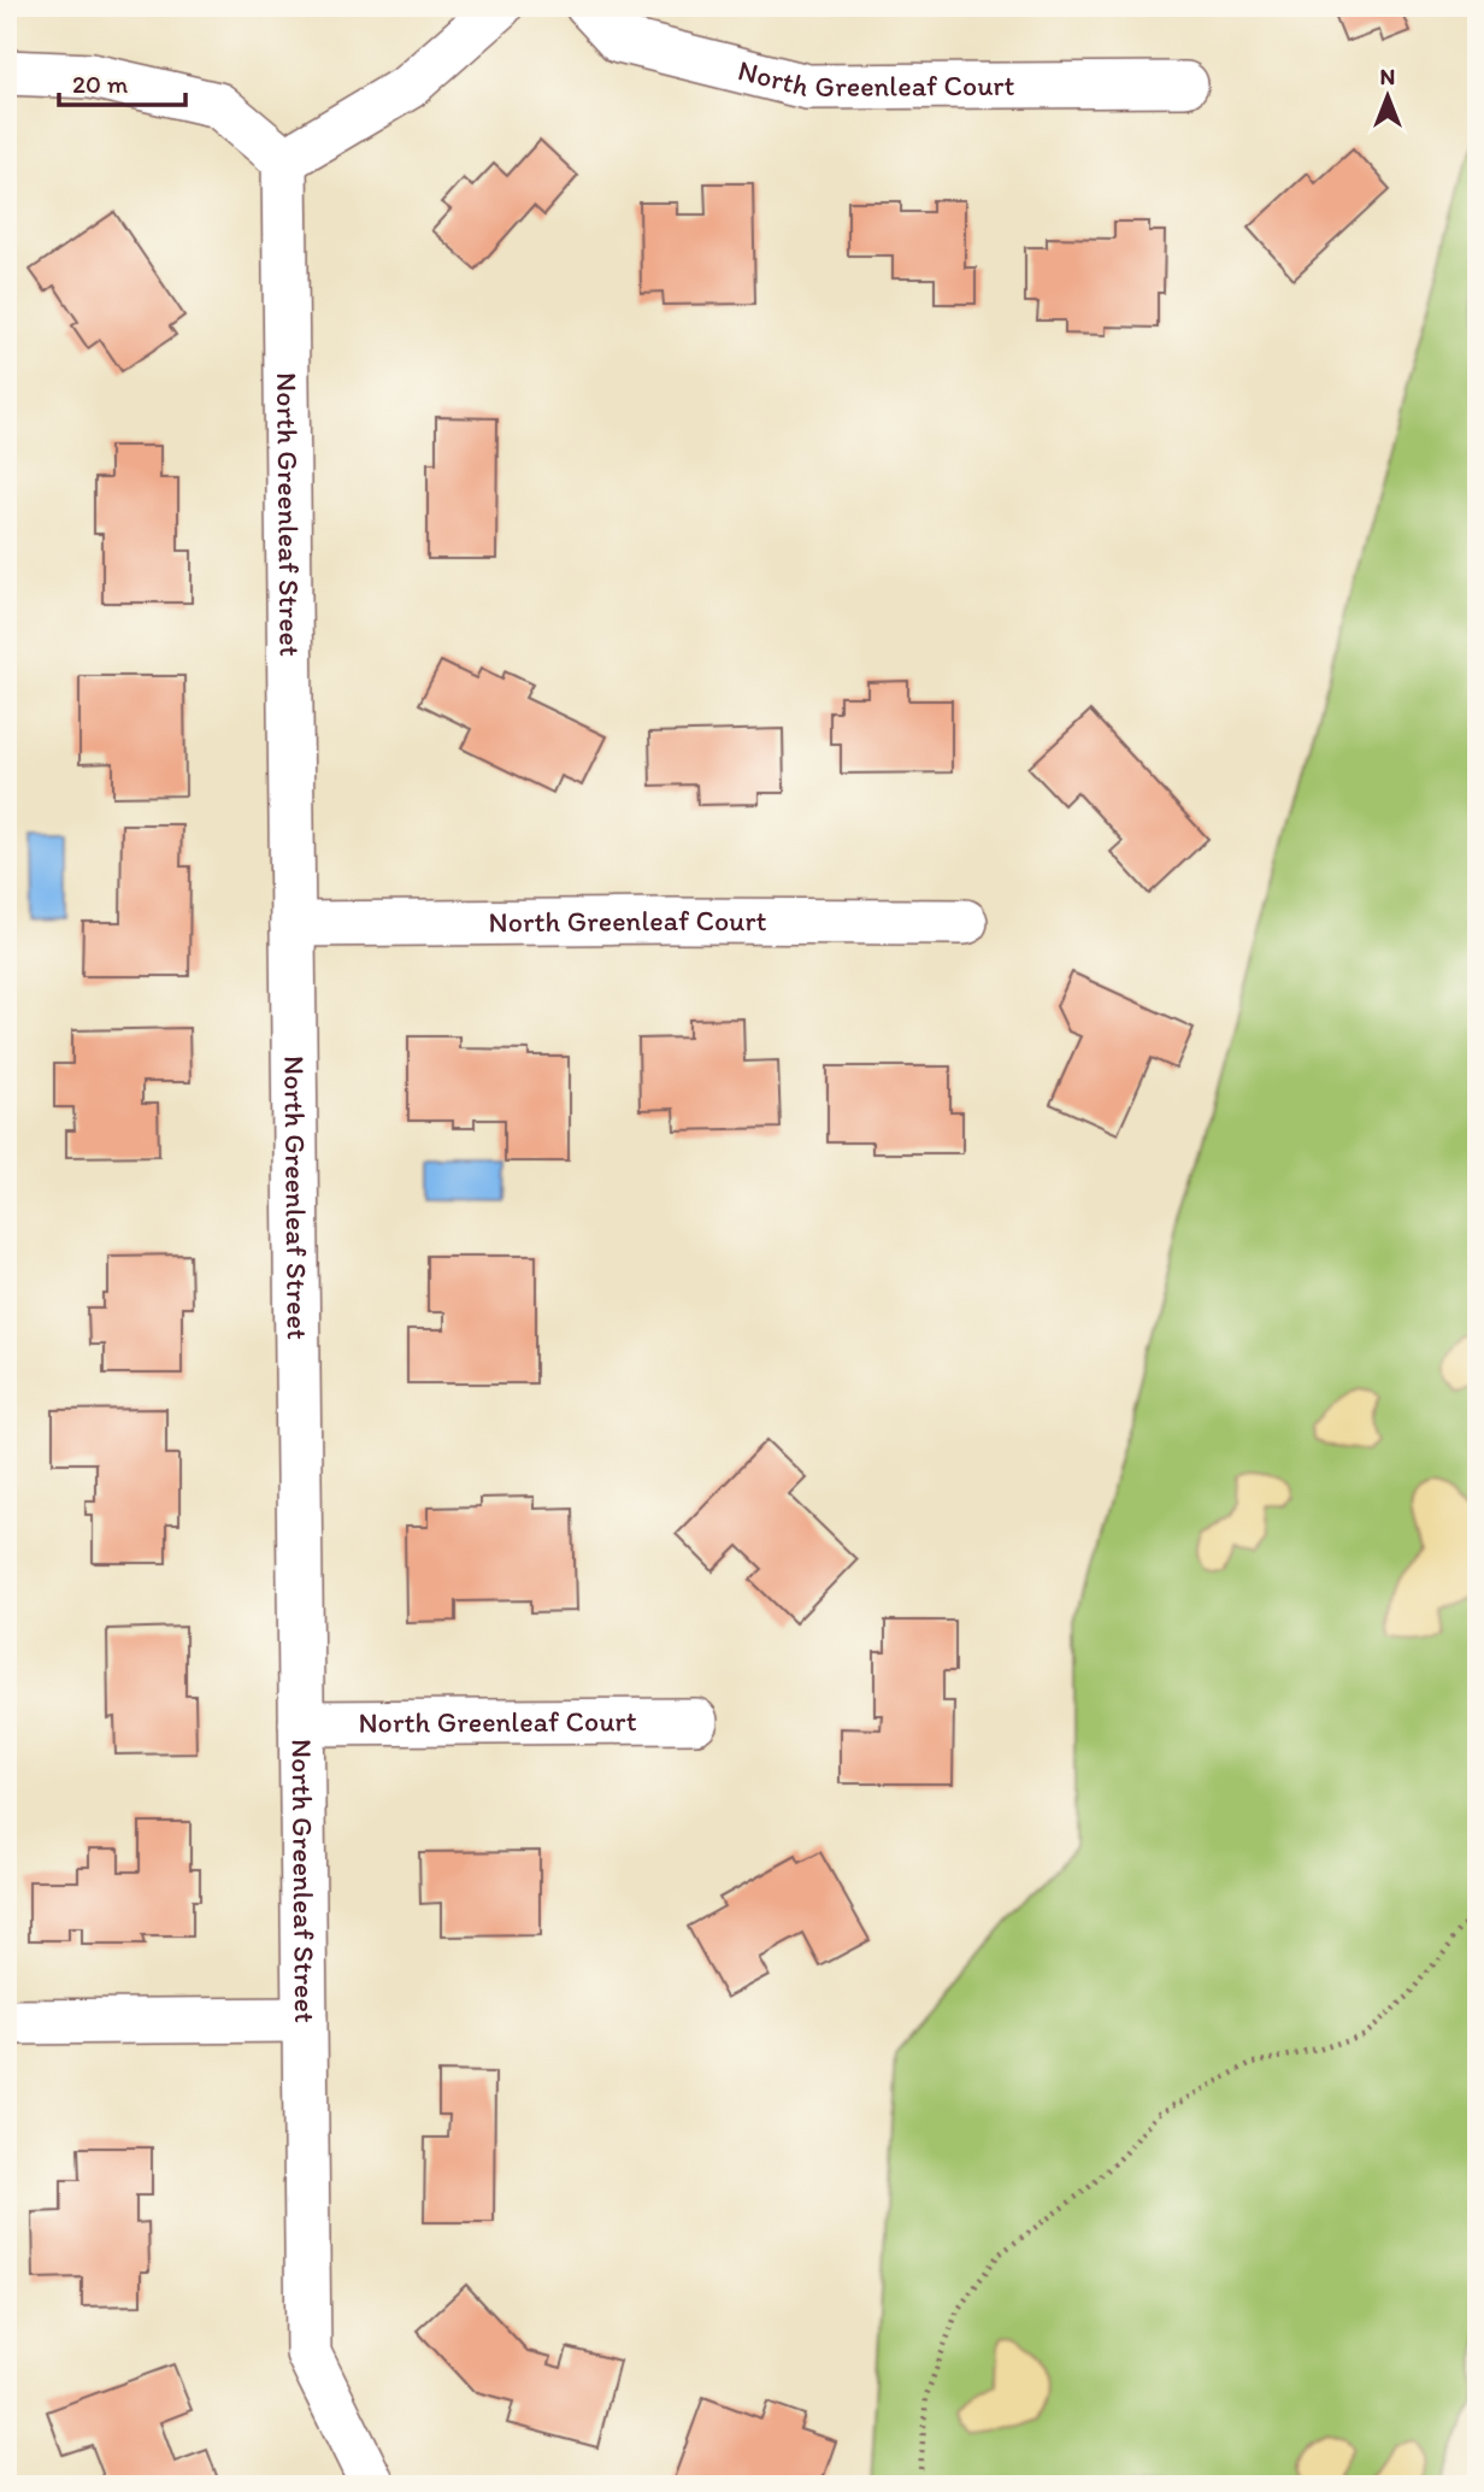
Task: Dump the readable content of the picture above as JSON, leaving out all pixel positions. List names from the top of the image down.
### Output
{
  "streets": {
    "street": ["North Greenleaf Court", "North Greenleaf Street"]
  },
  "crossings": [
    ["North Greenleaf Court", "North Greenleaf Street"]
  ],
  "scale_bar": "20 m",
  "north": "top"
}
